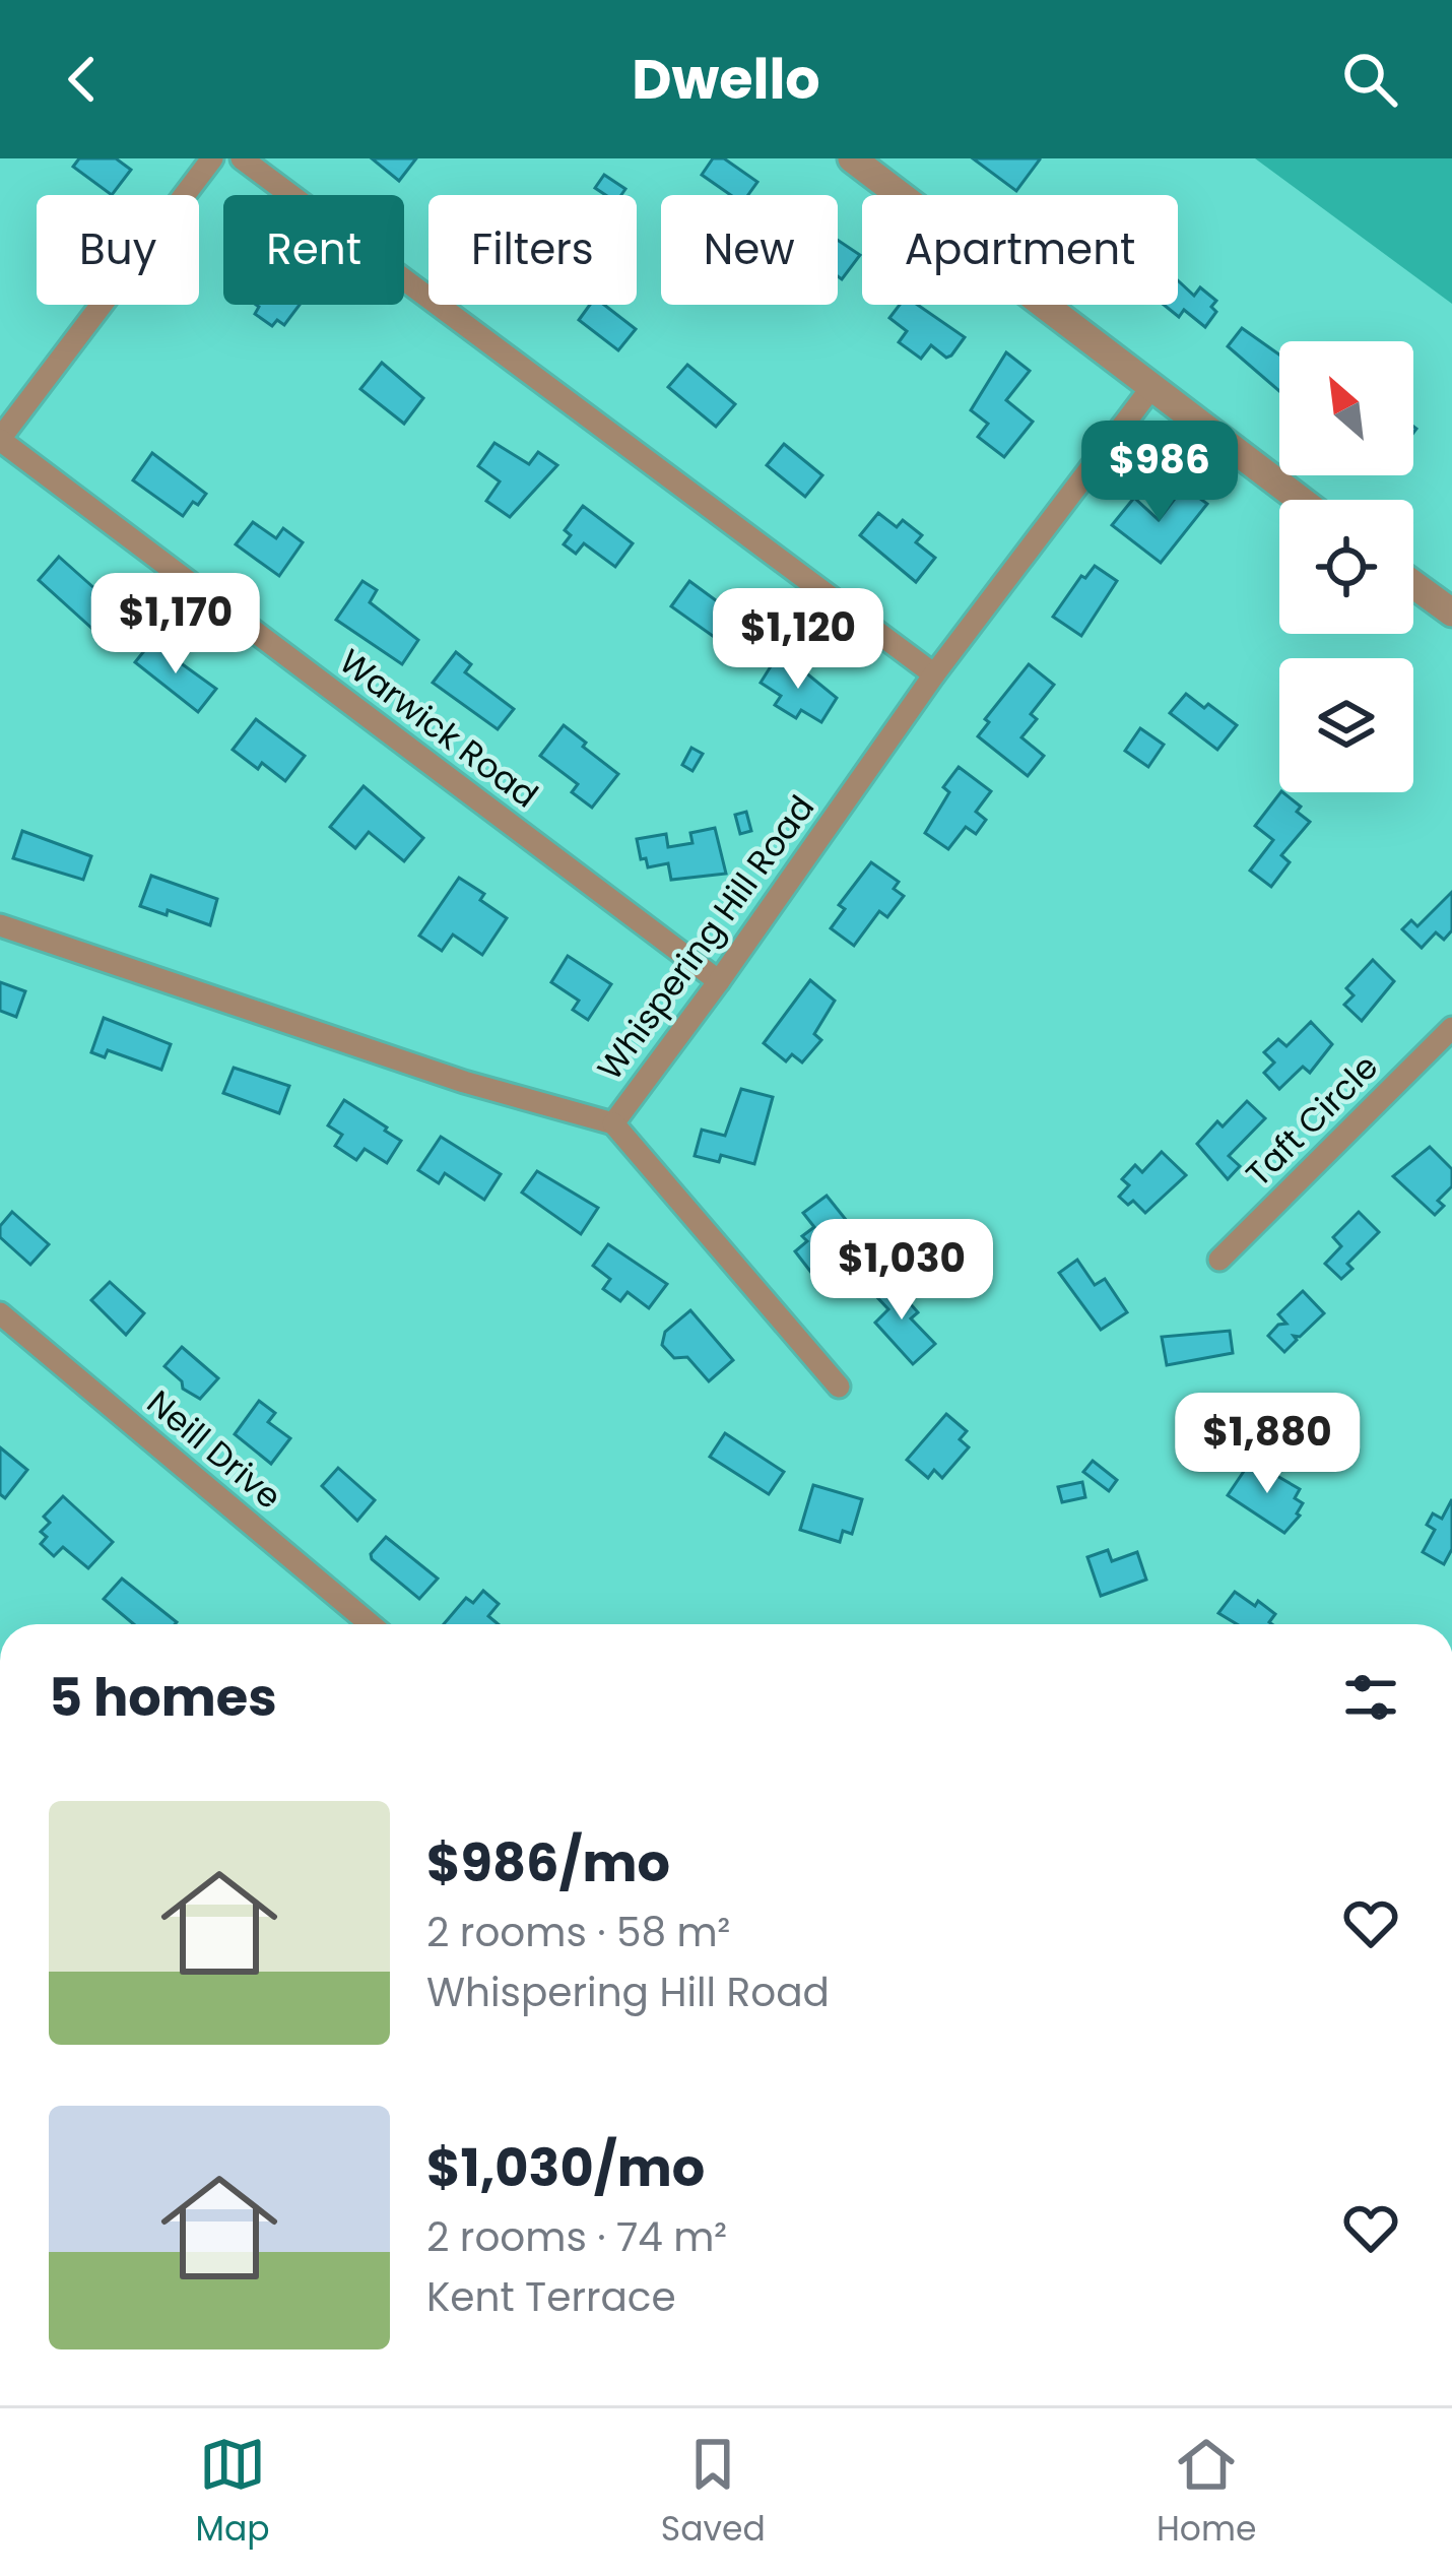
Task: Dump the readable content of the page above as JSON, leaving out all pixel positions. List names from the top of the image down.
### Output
{
  "streets": {
    "street": [
      "Warwick Road",
      "Whispering Hill Road",
      "Taft Circle",
      "Neill Drive"
    ]
  },
  "crossings": [
    ["Warwick Road", "Whispering Hill Road"]
  ],
  "north": "top left",
  "page": {
    "header": "Dwello",
    "chip": [
      "Buy",
      "Rent",
      "Filters",
      "New",
      "Apartment"
    ],
    "price": [
      "$986",
      "$1,170",
      "$1,120",
      "$1,030",
      "$1,880"
    ],
    "heading": "5 homes",
    "list": [
      {
        "name": "$986/mo",
        "note": "2 rooms · 58 m² · Whispering Hill Road"
      },
      {
        "name": "$1,030/mo",
        "note": "2 rooms · 74 m² · Kent Terrace"
      }
    ],
    "tabs": ["Map", "Saved", "Home"]
  }
}
